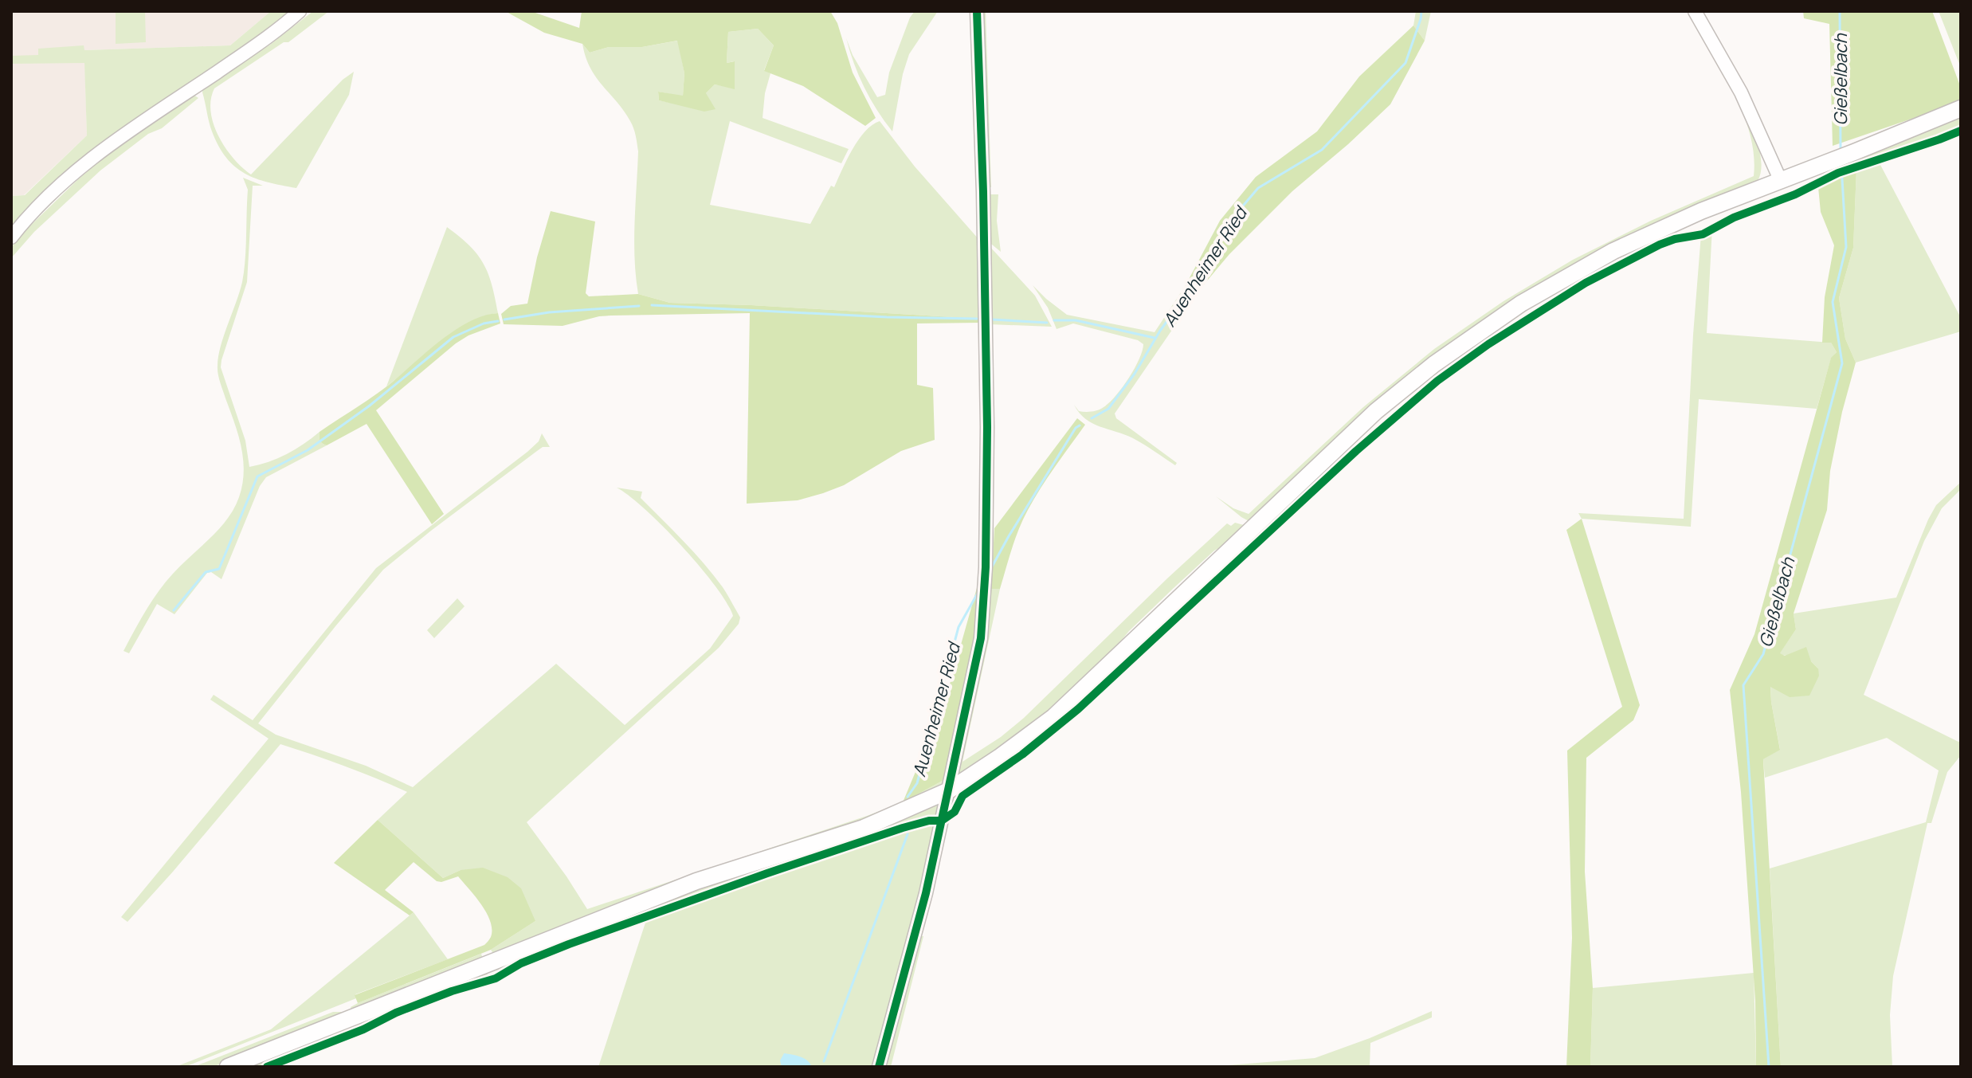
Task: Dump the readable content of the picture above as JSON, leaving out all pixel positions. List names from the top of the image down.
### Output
{
  "water": ["Gießelbach", "Auenheimer Ried"]
}
